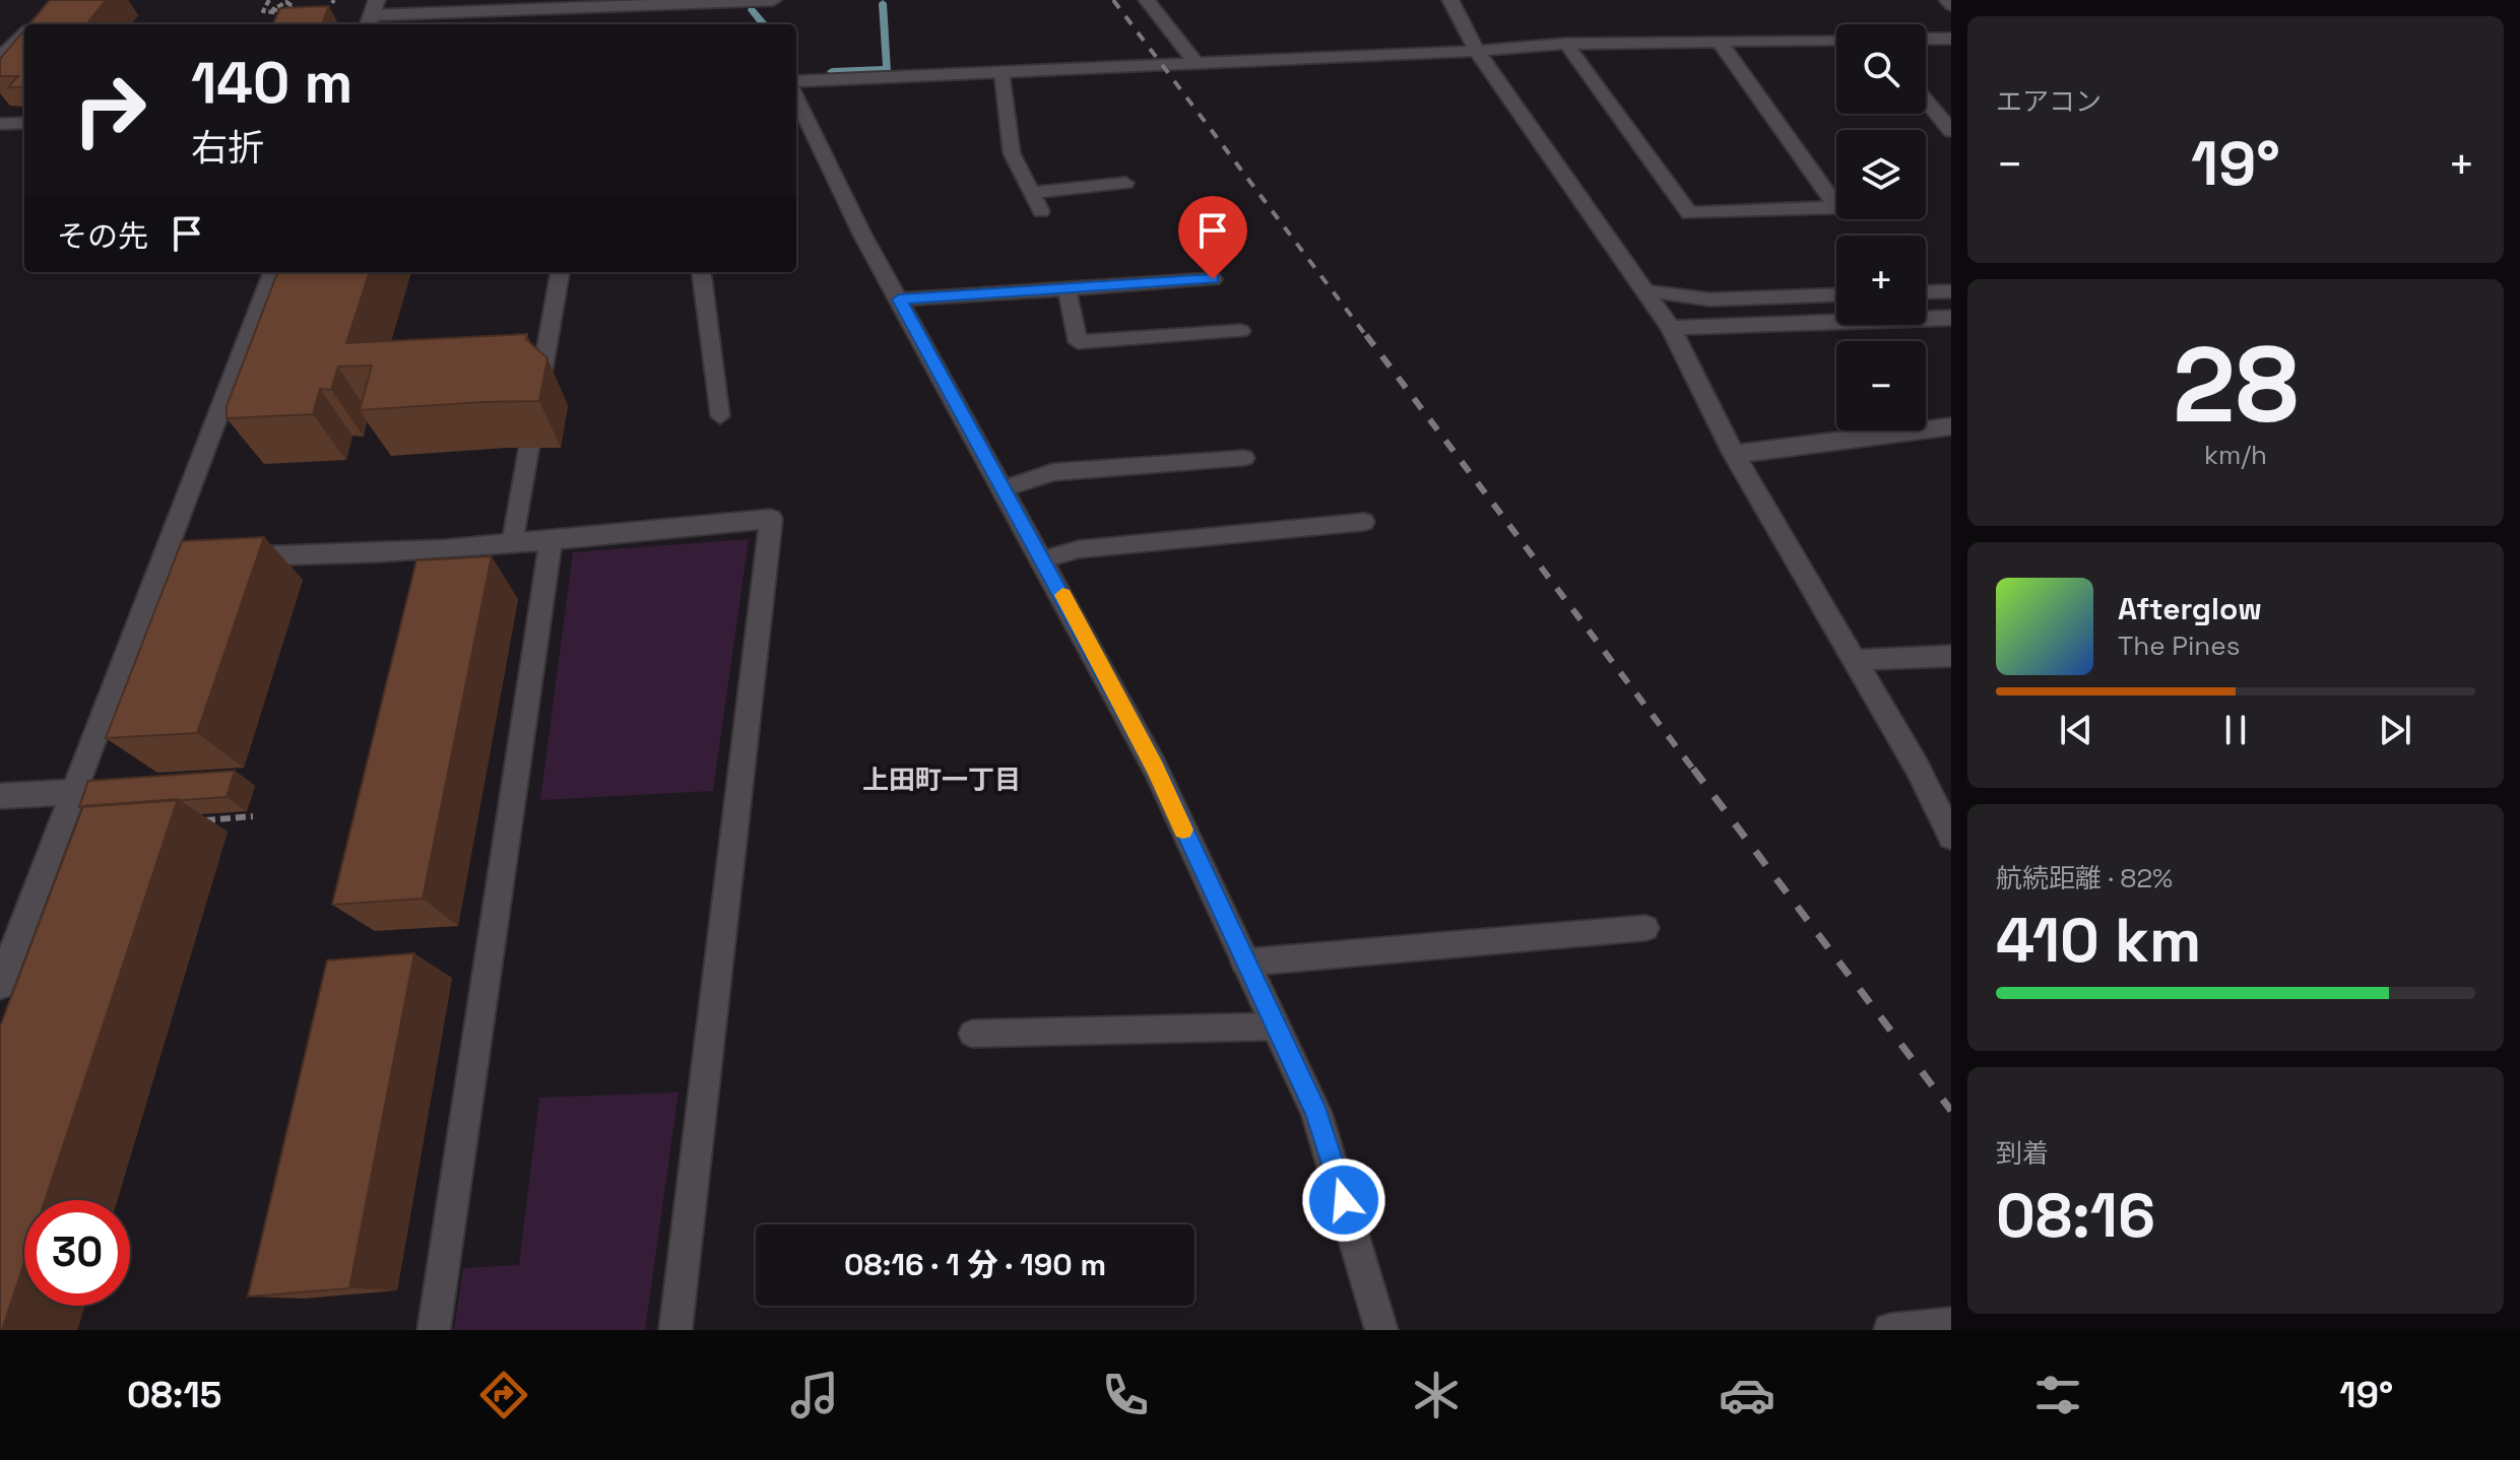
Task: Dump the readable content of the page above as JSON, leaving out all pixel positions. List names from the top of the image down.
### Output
{
  "districts": ["上田町一丁目"],
  "page": {
    "tile": [
      "エアコン",
      ["28", "km/h"],
      ["航続距離 · 82%", "410 km"],
      ["到着", "08:16"]
    ],
    "map_buttons": ["+", "−"],
    "turn": ["140 m", "右折"],
    "heat": ["−", "19°", "+"],
    "then": "その先",
    "song": ["Afterglow", "The Pines"],
    "limit": "30",
    "trip": "08:16 · 1 分 · 190 m",
    "tabs": ["08:15", "19°"]
  }
}
